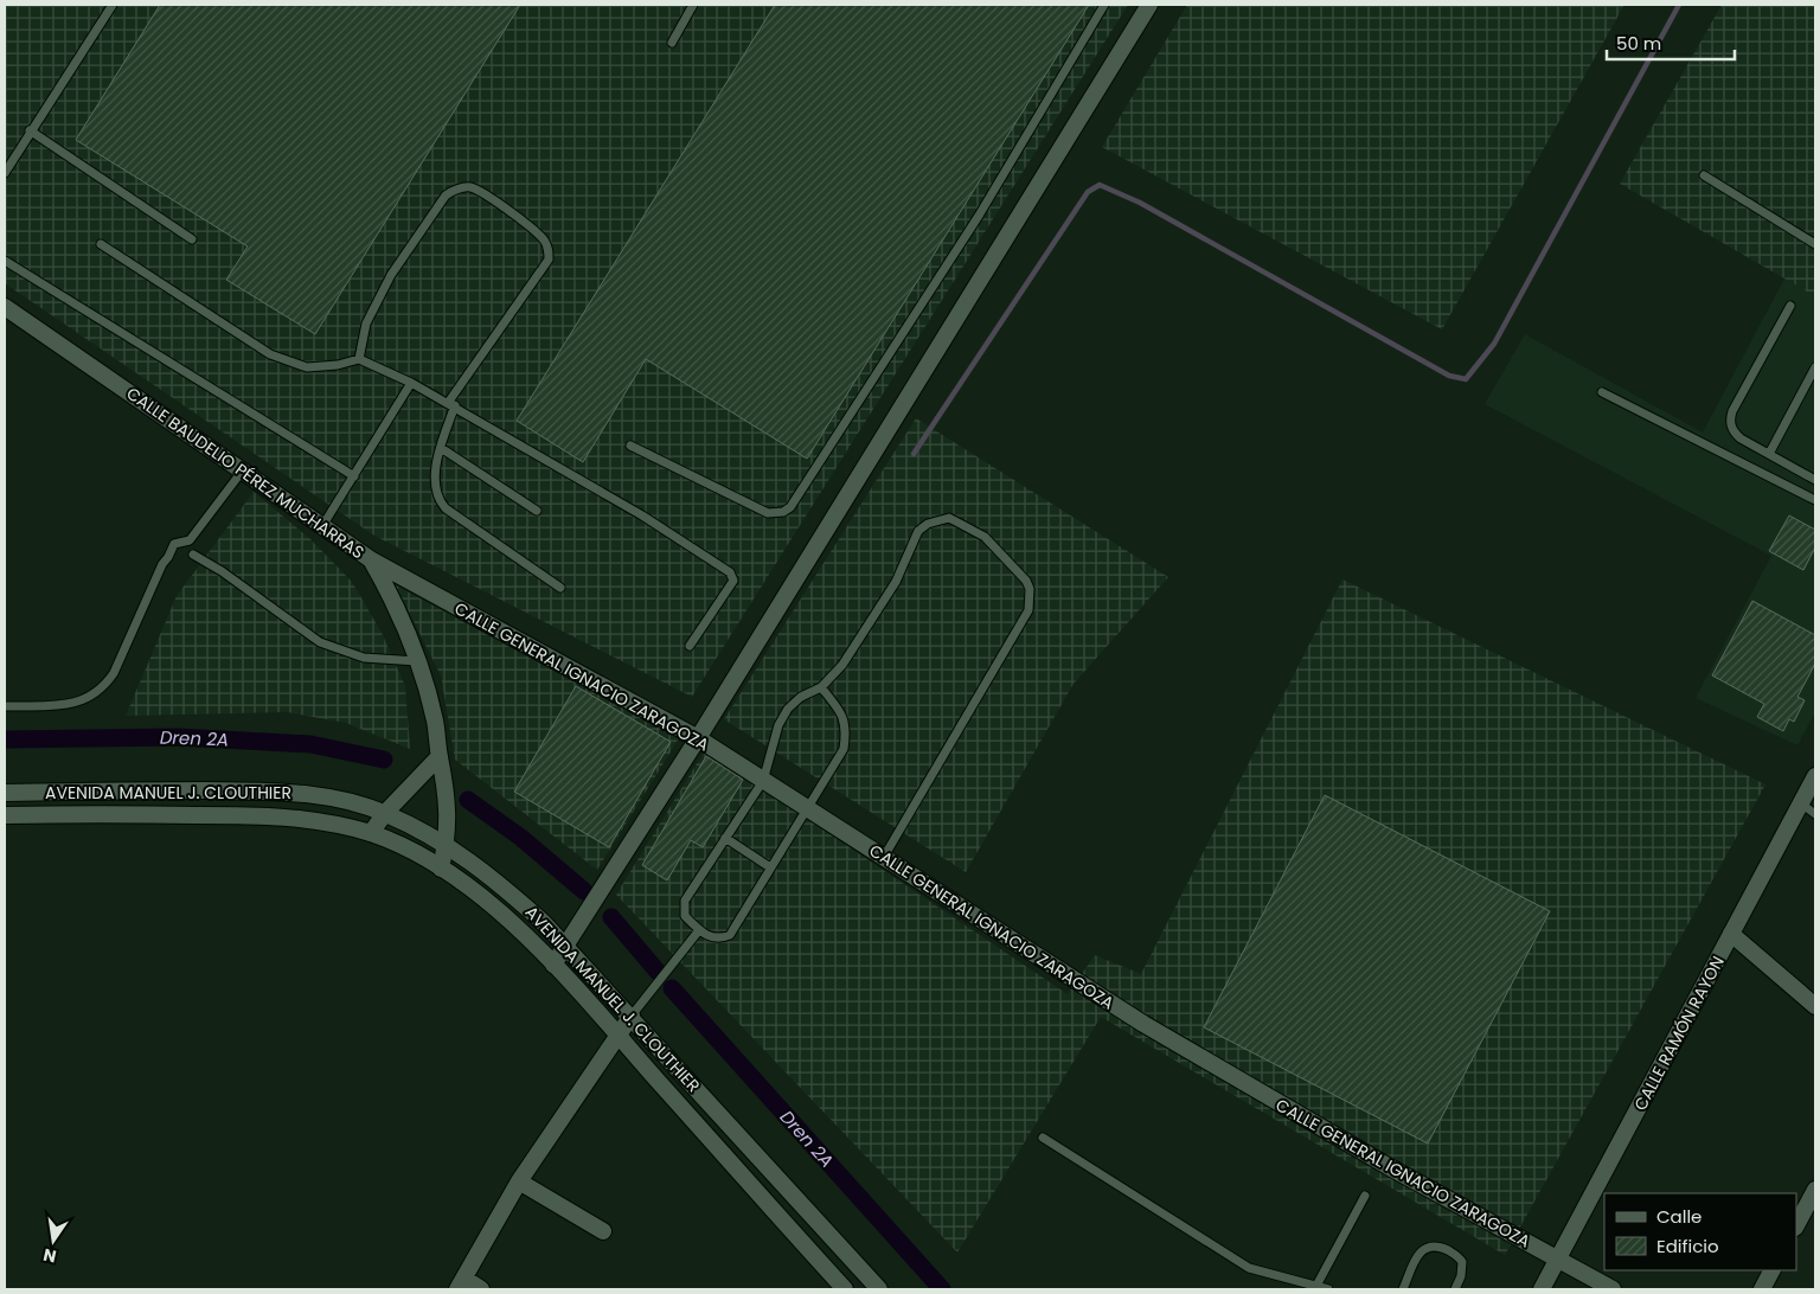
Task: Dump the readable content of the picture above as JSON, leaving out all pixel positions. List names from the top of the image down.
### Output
{
  "streets": {
    "street": [
      "CALLE BAUDELIO PÉREZ MUCHARRAS",
      "CALLE GENERAL IGNACIO ZARAGOZA",
      "AVENIDA MANUEL J. CLOUTHIER",
      "CALLE RAMÓN RAYON"
    ]
  },
  "crossings": [
    ["CALLE BAUDELIO PÉREZ MUCHARRAS", "CALLE GENERAL IGNACIO ZARAGOZA"],
    ["CALLE BAUDELIO PÉREZ MUCHARRAS", "AVENIDA MANUEL J. CLOUTHIER"],
    ["CALLE GENERAL IGNACIO ZARAGOZA", "CALLE RAMÓN RAYON"]
  ],
  "water": ["Dren 2A"],
  "legend": ["Calle", "Edificio"],
  "scale_bar": "50 m",
  "north": "bottom"
}
